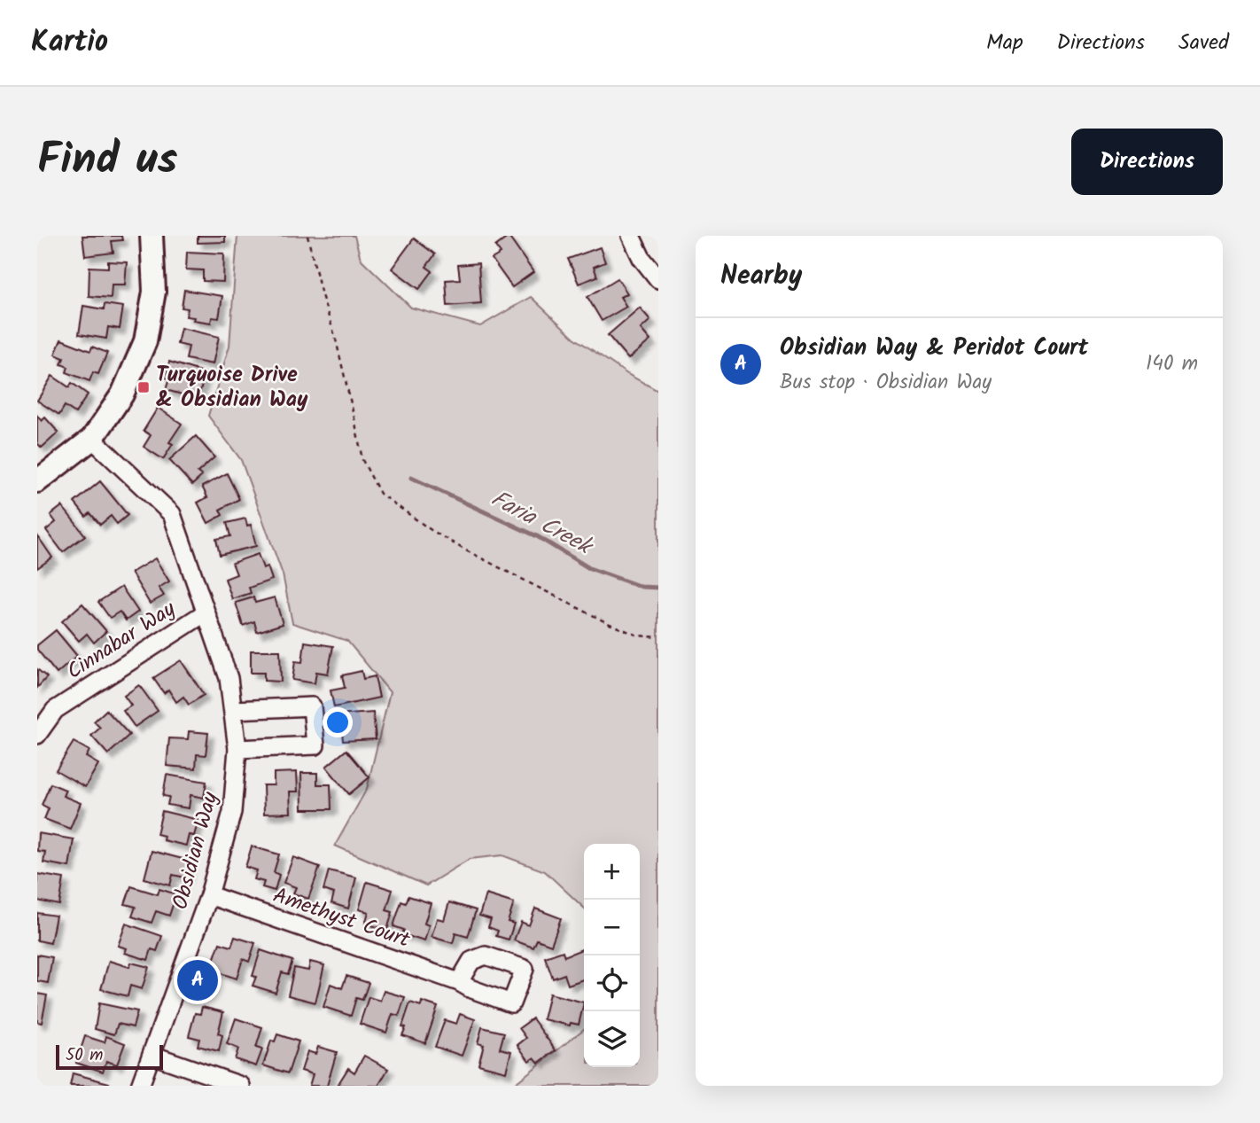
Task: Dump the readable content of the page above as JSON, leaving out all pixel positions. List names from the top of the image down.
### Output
{
  "streets": {
    "street": ["Cinnabar Way", "Obsidian Way", "Amethyst Court"]
  },
  "crossings": [
    ["Cinnabar Way", "Obsidian Way"],
    ["Obsidian Way", "Amethyst Court"]
  ],
  "water": ["Faria Creek"],
  "places": {
    "transit": ["Turquoise Drive & Obsidian Way"]
  },
  "scale_bar": "50 m",
  "page": {
    "header": "Kartio",
    "nav": ["Map", "Directions", "Saved"],
    "title": "Find us",
    "buttons": "Directions",
    "heading": "Nearby",
    "list": [
      {
        "mark": "A",
        "name": "Obsidian Way & Peridot Court",
        "note": "Bus stop · Obsidian Way",
        "value": "140 m"
      }
    ],
    "map_buttons": ["+", "−"],
    "pins": "A",
    "scale": "50 m"
  }
}
